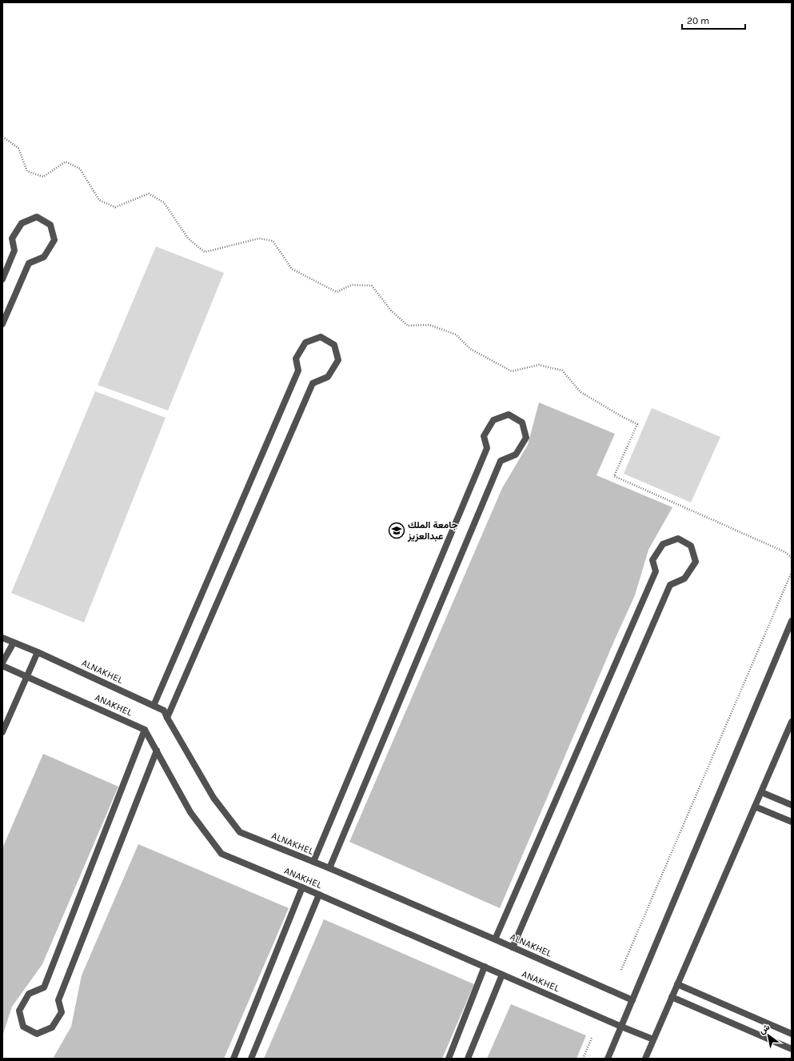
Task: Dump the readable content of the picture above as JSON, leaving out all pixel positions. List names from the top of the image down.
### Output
{
  "streets": {
    "street": ["ALNAKHEL", "ANAKHEL"]
  },
  "places": {
    "school or university": ["جامعة الملك عبدالعزيز"]
  },
  "scale_bar": "20 m",
  "north": "top left"
}
